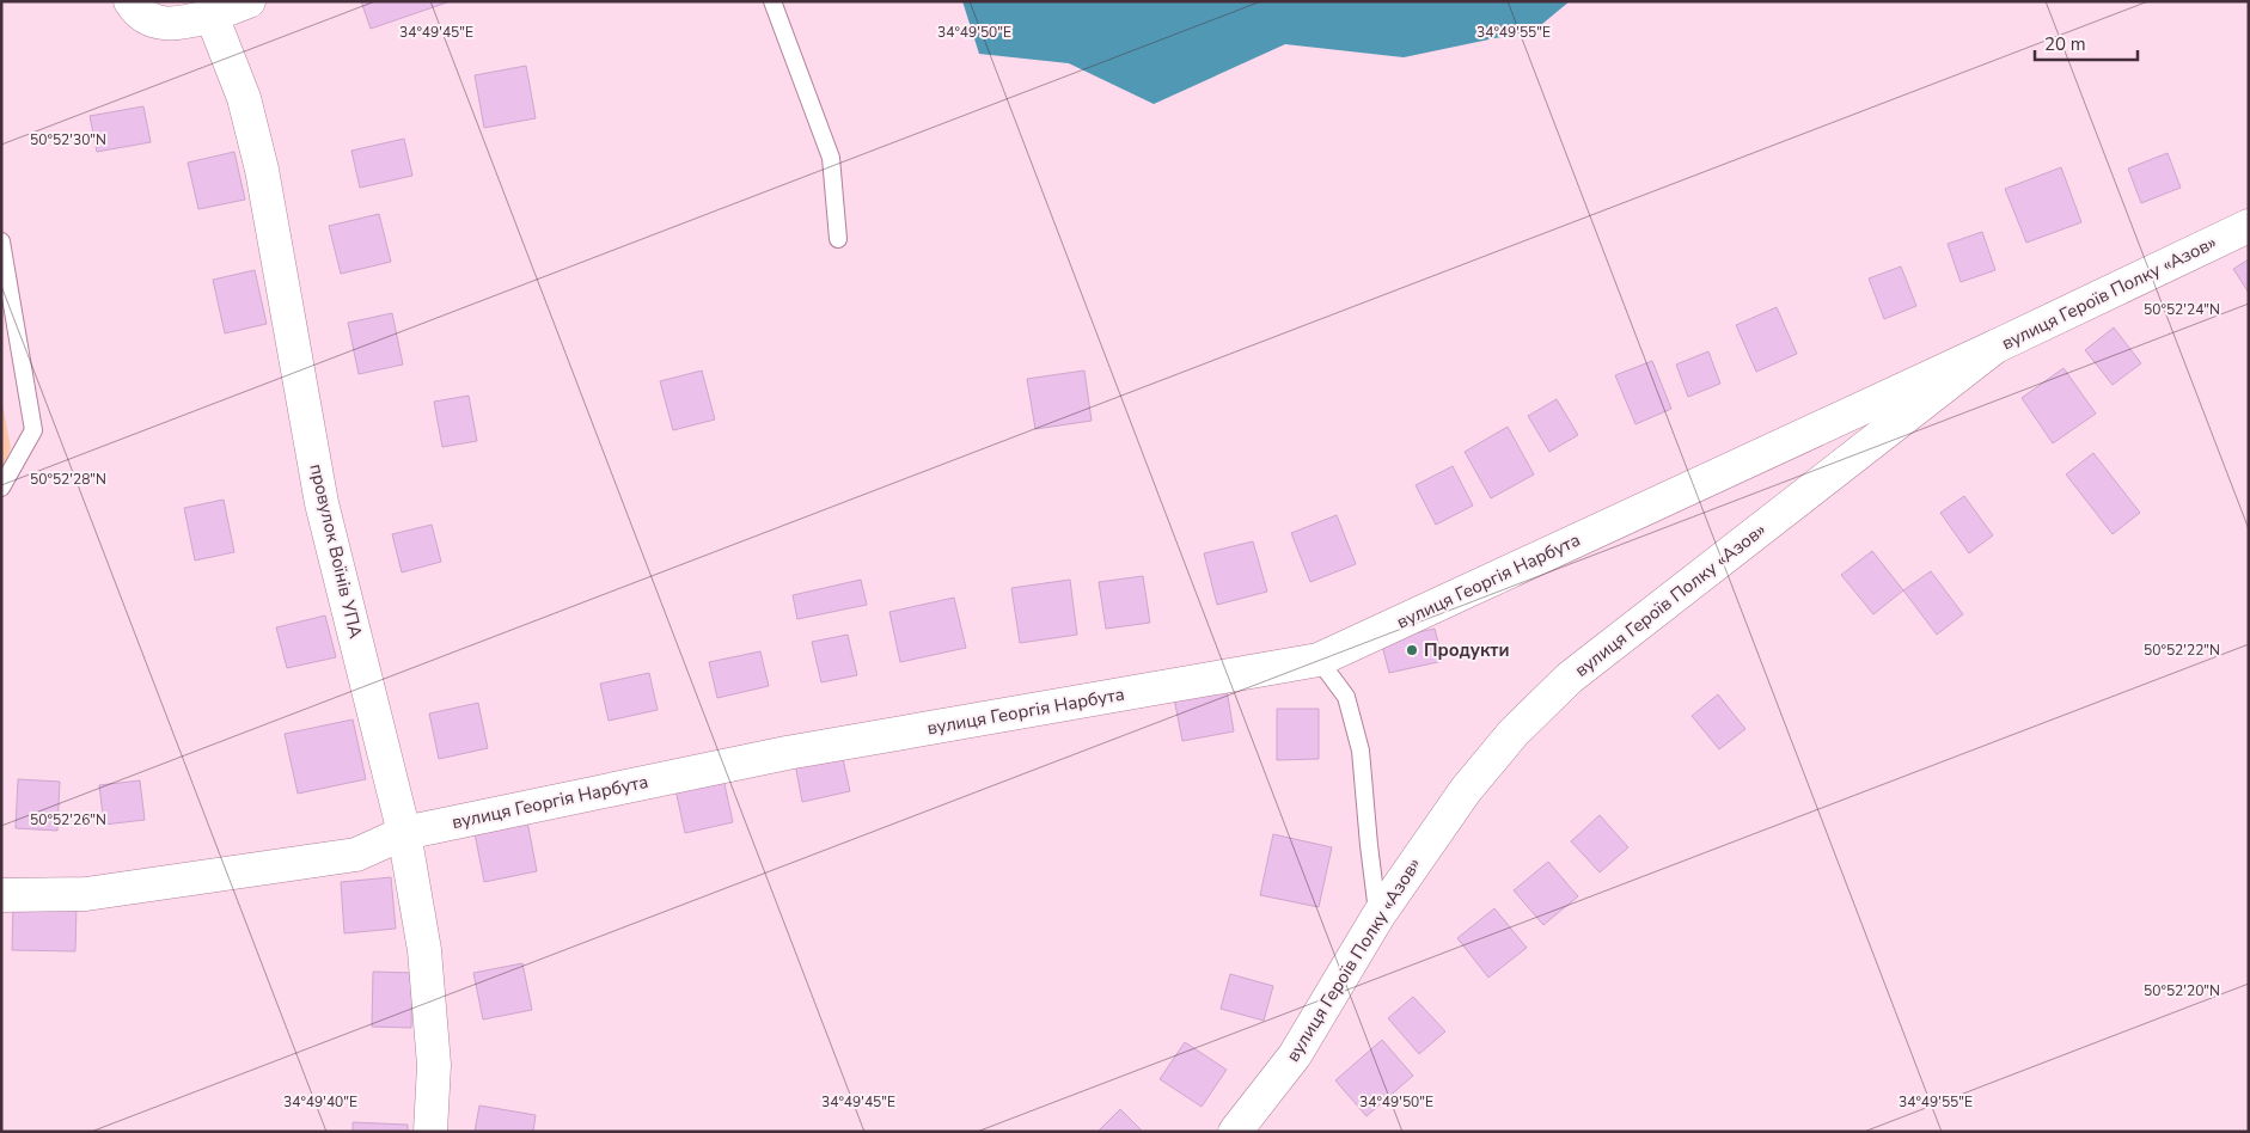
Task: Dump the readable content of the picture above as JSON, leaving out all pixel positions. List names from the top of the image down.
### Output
{
  "streets": {
    "street": ["вулиця Героїв Полку «Азов»", "провулок Воїнів УПА", "вулиця Георгія Нарбута"]
  },
  "crossings": [
    ["вулиця Героїв Полку «Азов»", "вулиця Георгія Нарбута"],
    ["провулок Воїнів УПА", "вулиця Георгія Нарбута"]
  ],
  "places": ["Продукти"],
  "scale_bar": "20 m",
  "coordinates": [
    "34°49'45\"E",
    "34°49'50\"E",
    "34°49'55\"E",
    "50°52'30\"N",
    "50°52'24\"N",
    "50°52'28\"N",
    "50°52'22\"N",
    "50°52'26\"N",
    "50°52'20\"N",
    "34°49'40\"E"
  ]
}
